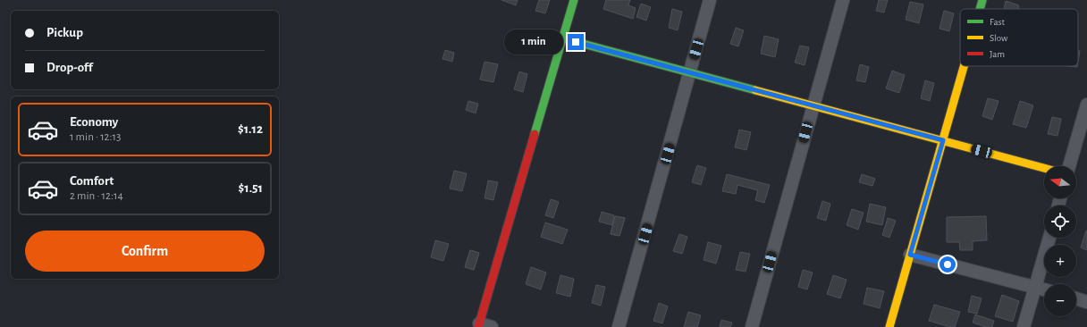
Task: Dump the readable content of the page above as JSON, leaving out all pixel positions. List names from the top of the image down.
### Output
{
  "legend": ["Fast", "Slow", "Jam"],
  "north": "left",
  "page": {
    "banner": ["Pickup", "Drop-off"],
    "bubble": "1 min",
    "list": [
      {
        "name": "Economy",
        "note": "1 min · 12:13",
        "value": "$1.12"
      },
      {
        "name": "Comfort",
        "note": "2 min · 12:14",
        "value": "$1.51"
      }
    ],
    "map_buttons": ["+", "−"],
    "buttons": "Confirm"
  }
}
